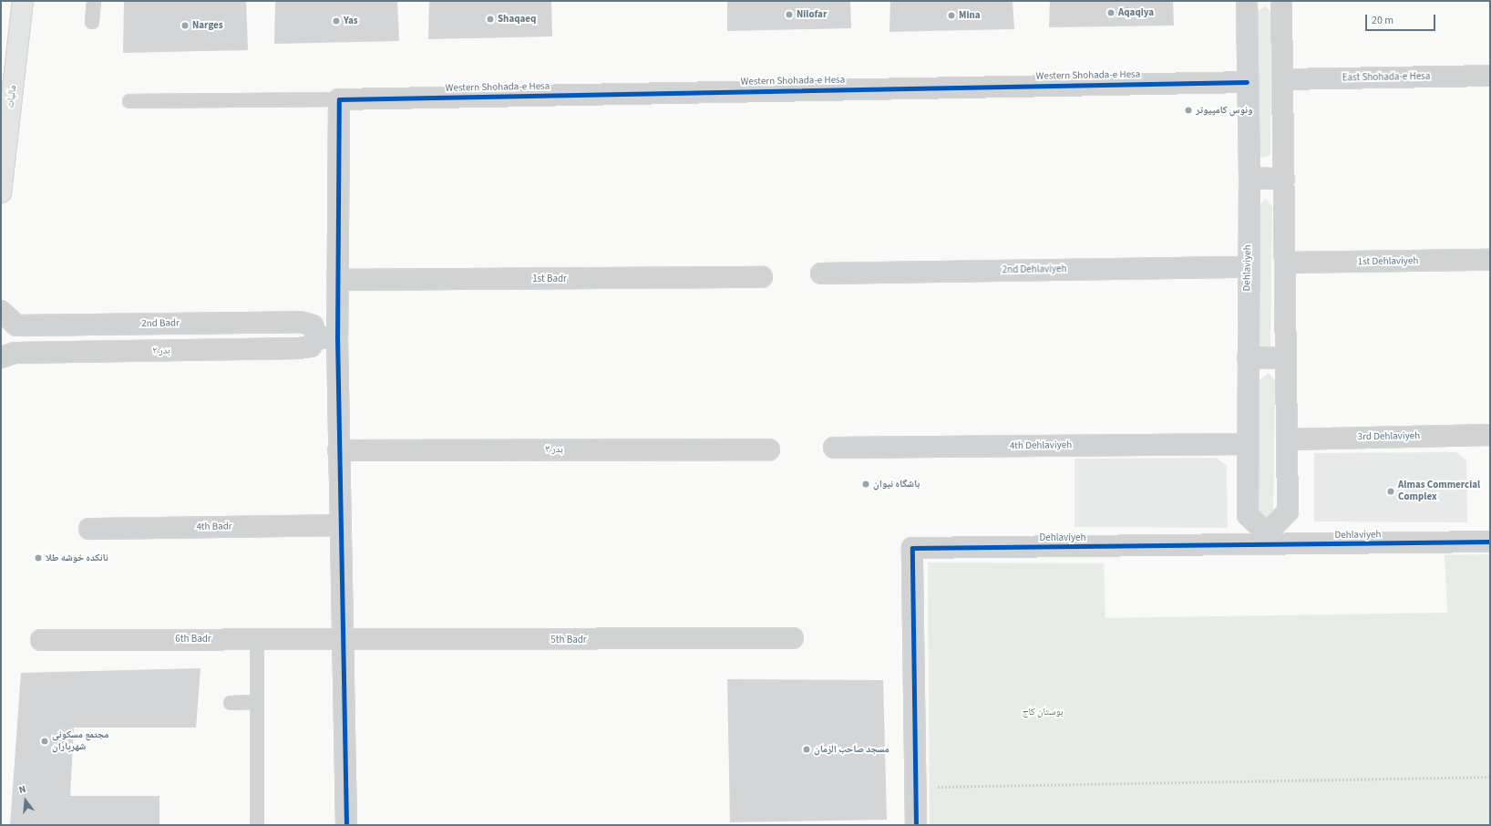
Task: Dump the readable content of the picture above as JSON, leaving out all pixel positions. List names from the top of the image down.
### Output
{
  "streets": {
    "main road": ["مالیات"],
    "street": [
      "Western Shohada-e Hesa",
      "East Shohada-e Hesa",
      "1st Dehlaviyeh",
      "Dehlaviyeh",
      "2nd Dehlaviyeh",
      "1st Badr",
      "2nd Badr",
      "بدر ۲",
      "3rd Dehlaviyeh",
      "4th Dehlaviyeh",
      "بدر ۳",
      "4th Badr",
      "6th Badr",
      "5th Badr"
    ]
  },
  "crossings": [
    ["Western Shohada-e Hesa", "Dehlaviyeh"],
    ["Dehlaviyeh", "2nd Dehlaviyeh"],
    ["Dehlaviyeh", "4th Dehlaviyeh"],
    ["2nd Badr", "بدر ۲"],
    ["6th Badr", "5th Badr"]
  ],
  "parks": ["بوستان کاج"],
  "places": [
    "Aqaqiya",
    "Nilofar",
    "Mina",
    "Shaqaeq",
    "Yas",
    "Narges",
    "ونوس کامپیوتر",
    "باشگاه نیوان",
    "Almas Commercial Complex",
    "نانکده خوشه طلا",
    "مجتمع مسکونی شهریاران",
    "مسجد صاحب الزمان"
  ],
  "scale_bar": "20 m",
  "north": "top"
}
